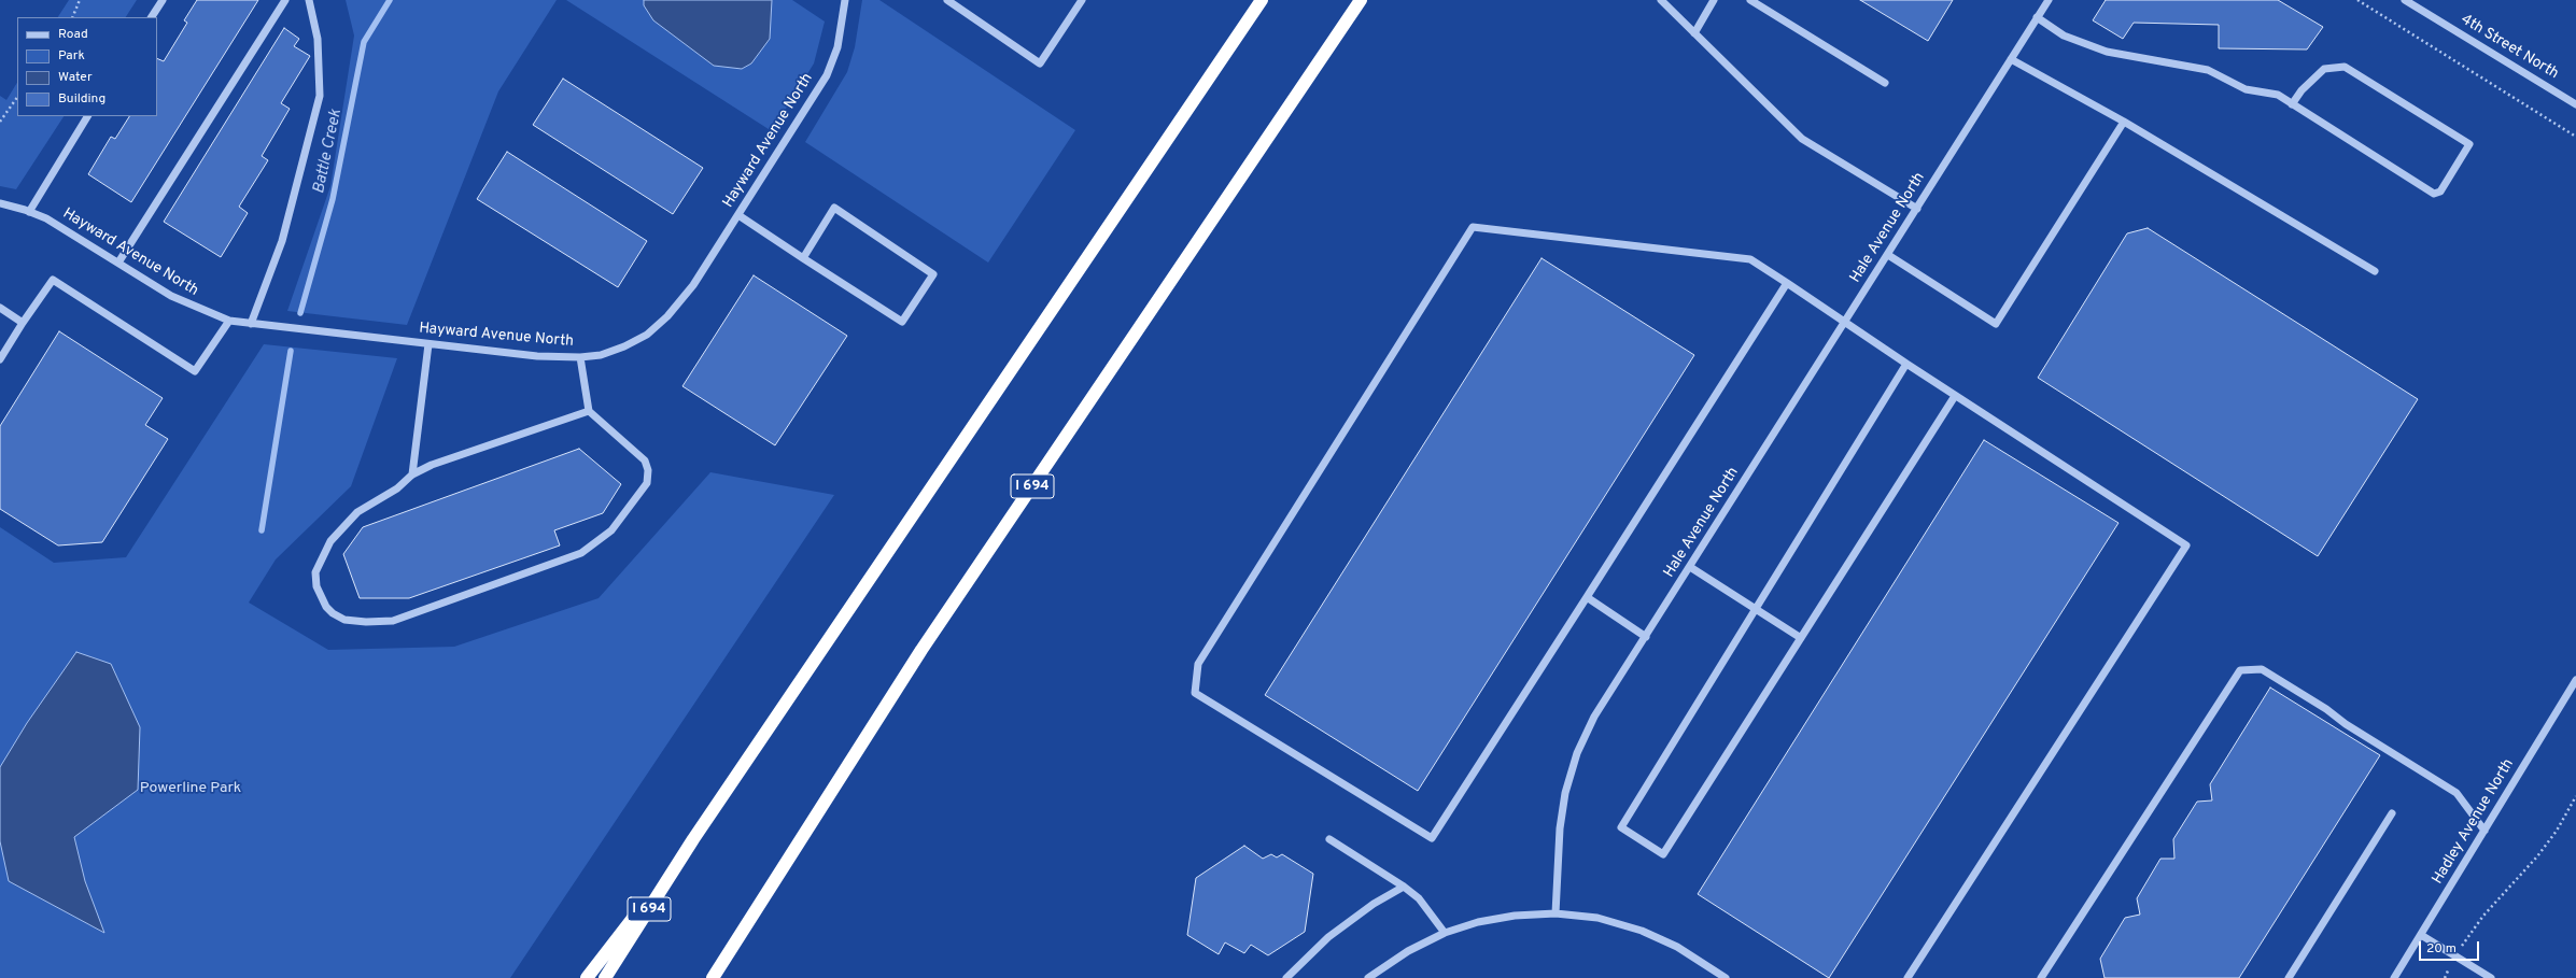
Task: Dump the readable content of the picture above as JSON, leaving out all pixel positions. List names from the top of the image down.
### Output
{
  "streets": {
    "highway": ["I 694"],
    "street": [
      "4th Street North",
      "Hayward Avenue North",
      "Hale Avenue North",
      "Hadley Avenue North"
    ]
  },
  "water": ["Battle Creek"],
  "parks": ["Powerline Park"],
  "legend": [
    "Road",
    "Park",
    "Water",
    "Building"
  ],
  "scale_bar": "20 m"
}
